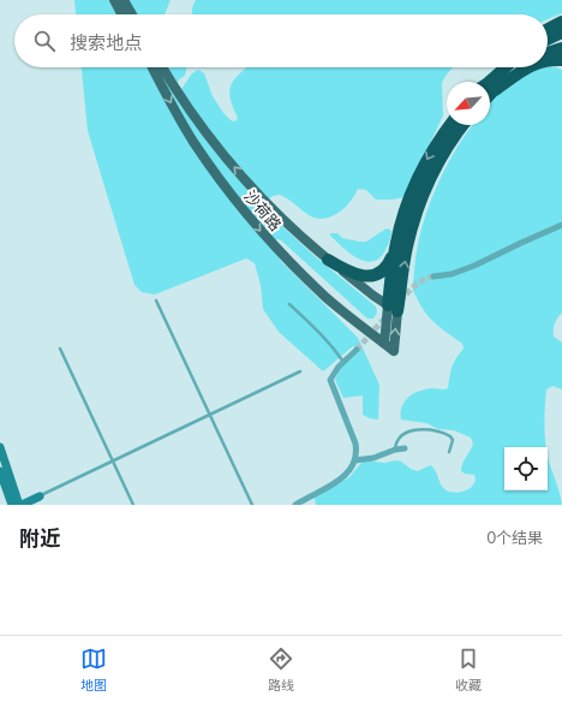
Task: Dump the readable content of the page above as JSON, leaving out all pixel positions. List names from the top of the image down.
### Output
{
  "streets": {
    "main road": ["沙荷路"]
  },
  "north": "bottom left",
  "page": {
    "search": "搜索地点",
    "heading": ["附近", "0个结果"],
    "nav": ["地图", "路线", "收藏"]
  }
}
